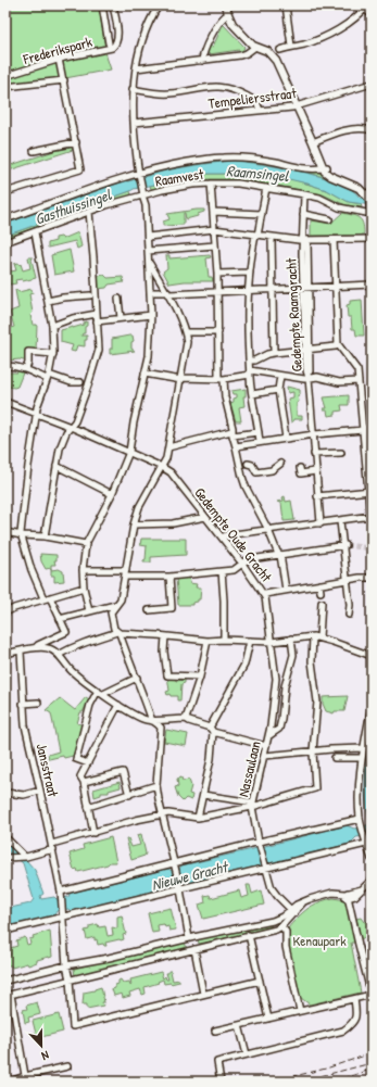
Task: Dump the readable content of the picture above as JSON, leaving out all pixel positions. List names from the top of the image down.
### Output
{
  "streets": {
    "street": [
      "Frederikspark",
      "Tempeliersstraat",
      "Raamvest",
      "Gedempte Raamgracht",
      "Gedempte Oude Gracht",
      "Nassaulaan",
      "Jansstraat"
    ]
  },
  "crossings": [
    ["Raamvest", "Gedempte Raamgracht"],
    ["Gedempte Oude Gracht", "Nassaulaan"]
  ],
  "water": ["Raamsingel", "Gasthuissingel", "Nieuwe Gracht"],
  "parks": ["Kenaupark"],
  "north": "bottom"
}
